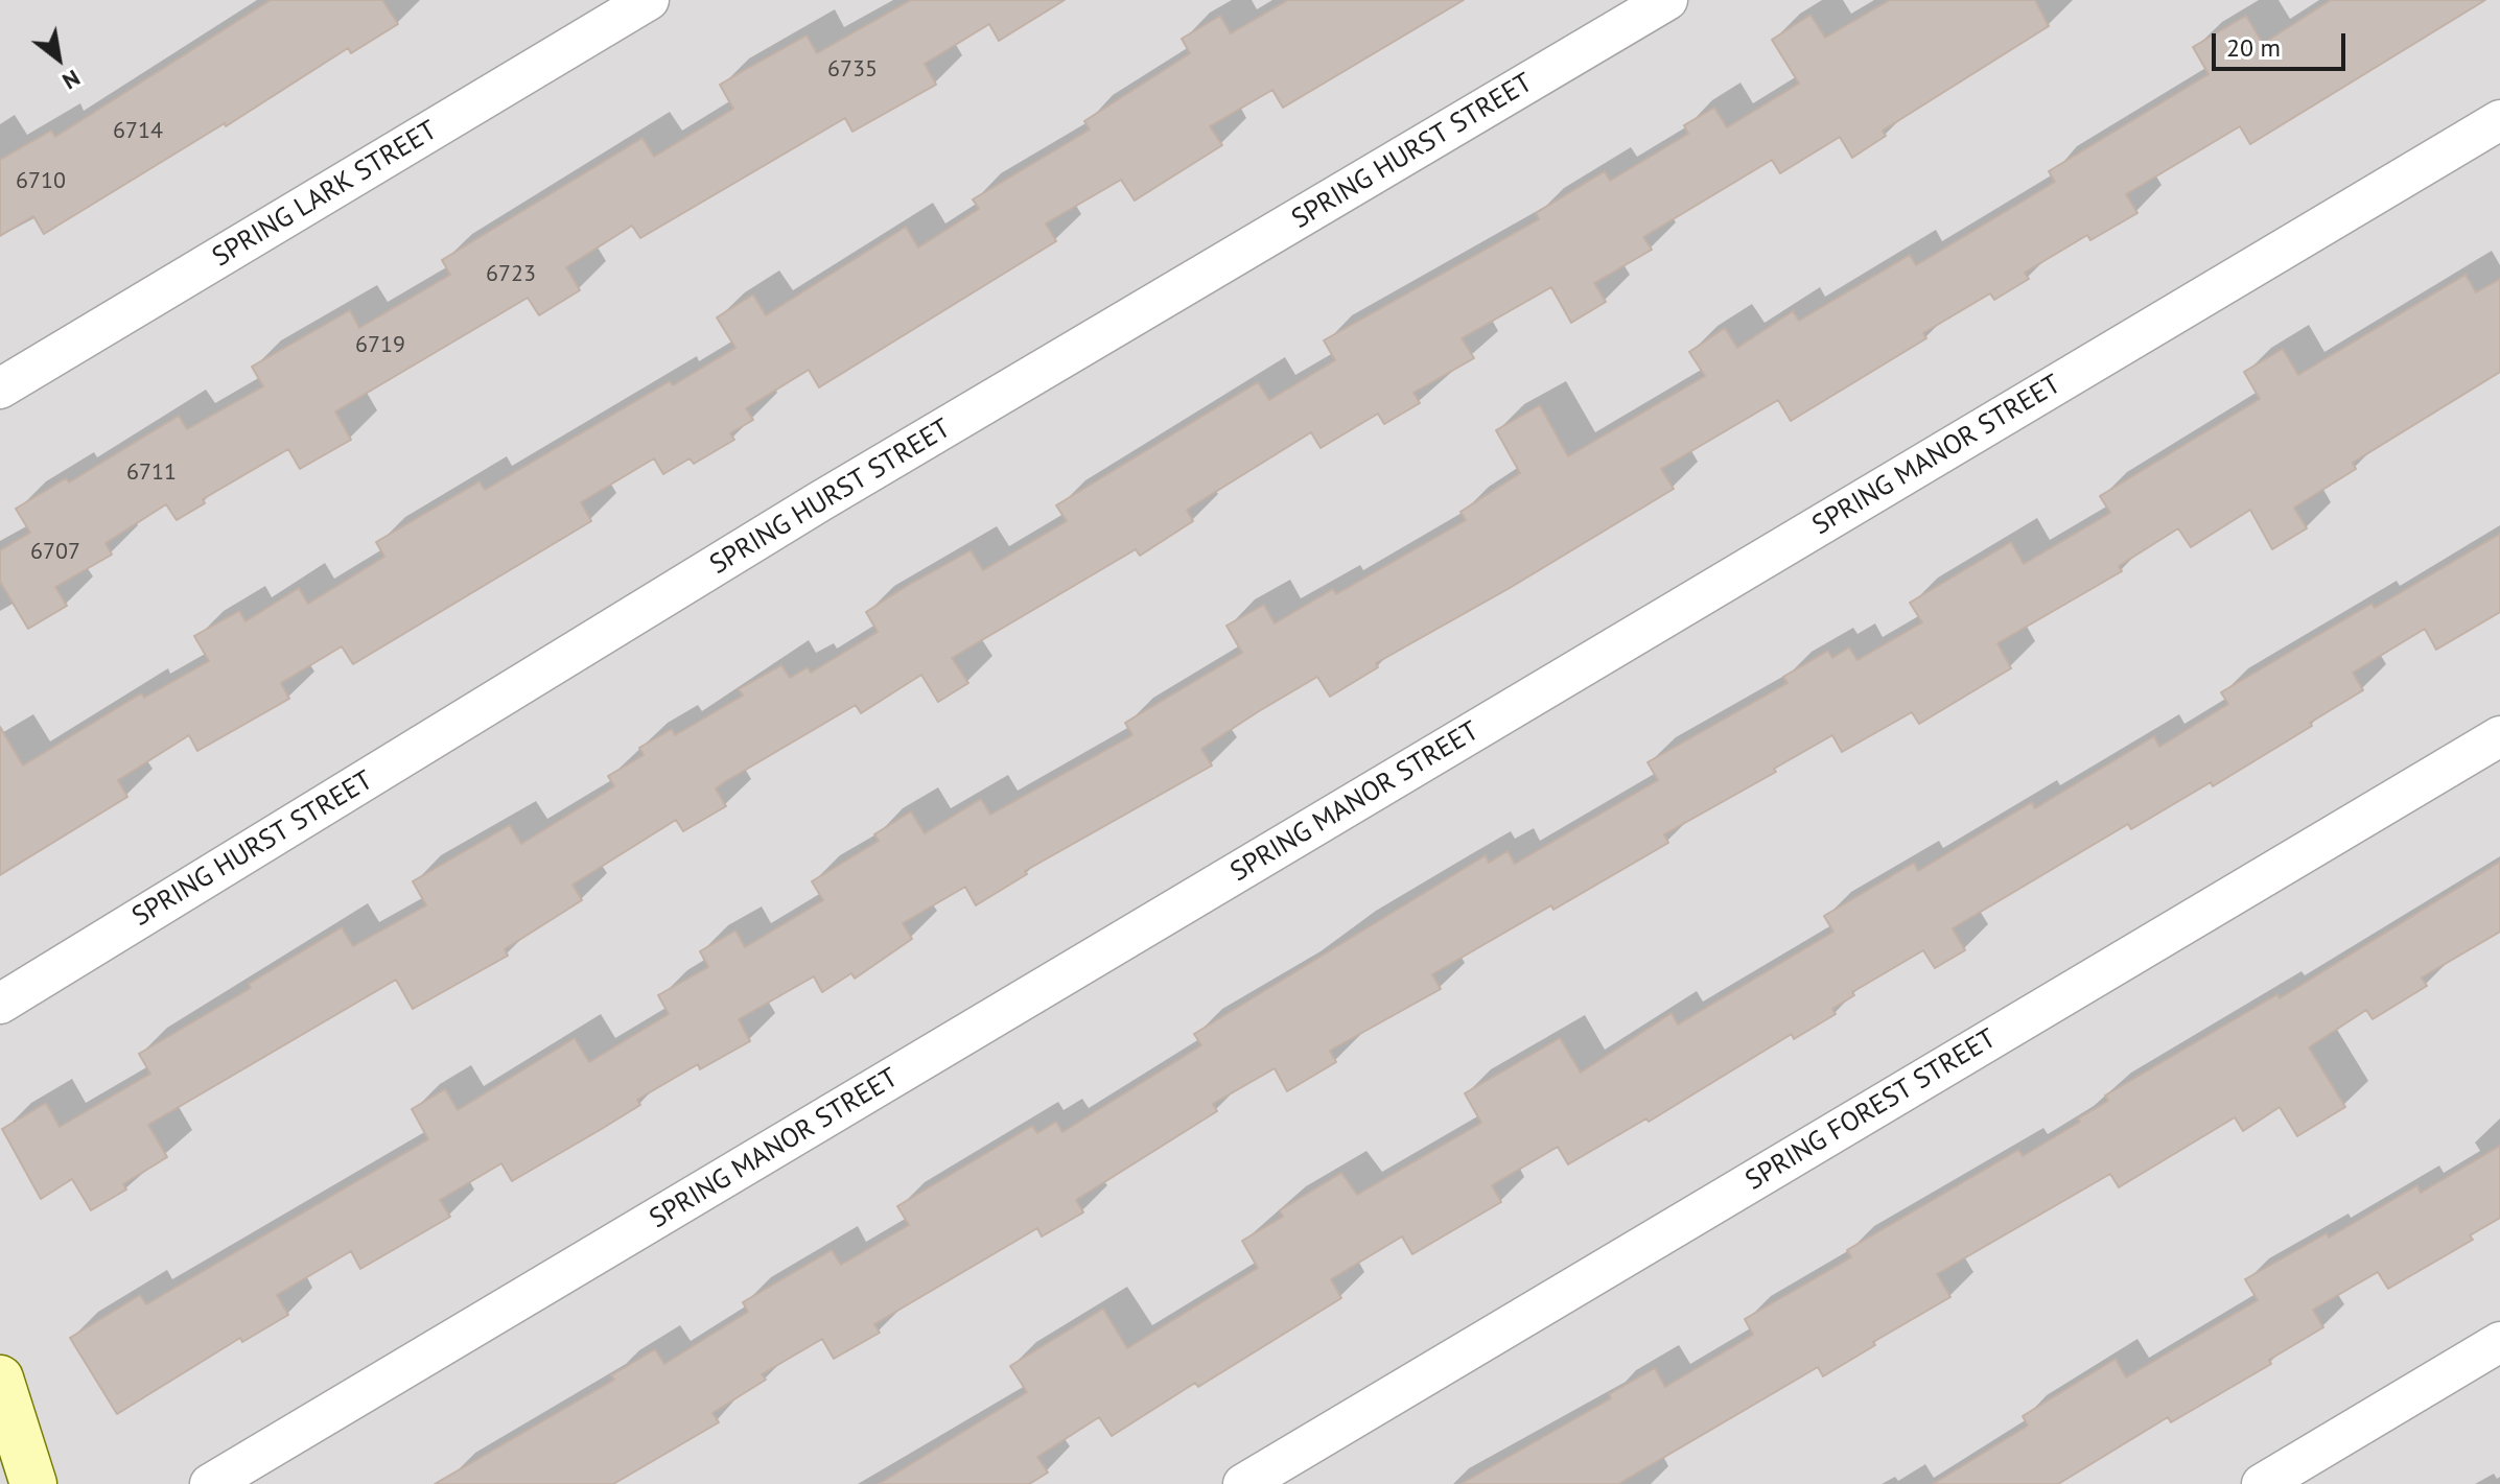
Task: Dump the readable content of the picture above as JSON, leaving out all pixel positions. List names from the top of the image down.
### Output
{
  "streets": {
    "street": [
      "SPRING HURST STREET",
      "SPRING LARK STREET",
      "SPRING MANOR STREET",
      "SPRING FOREST STREET"
    ]
  },
  "house_numbers": [
    "6735",
    "6714",
    "6710",
    "6723",
    "6719",
    "6711",
    "6707"
  ],
  "scale_bar": "20 m",
  "north": "bottom right"
}
